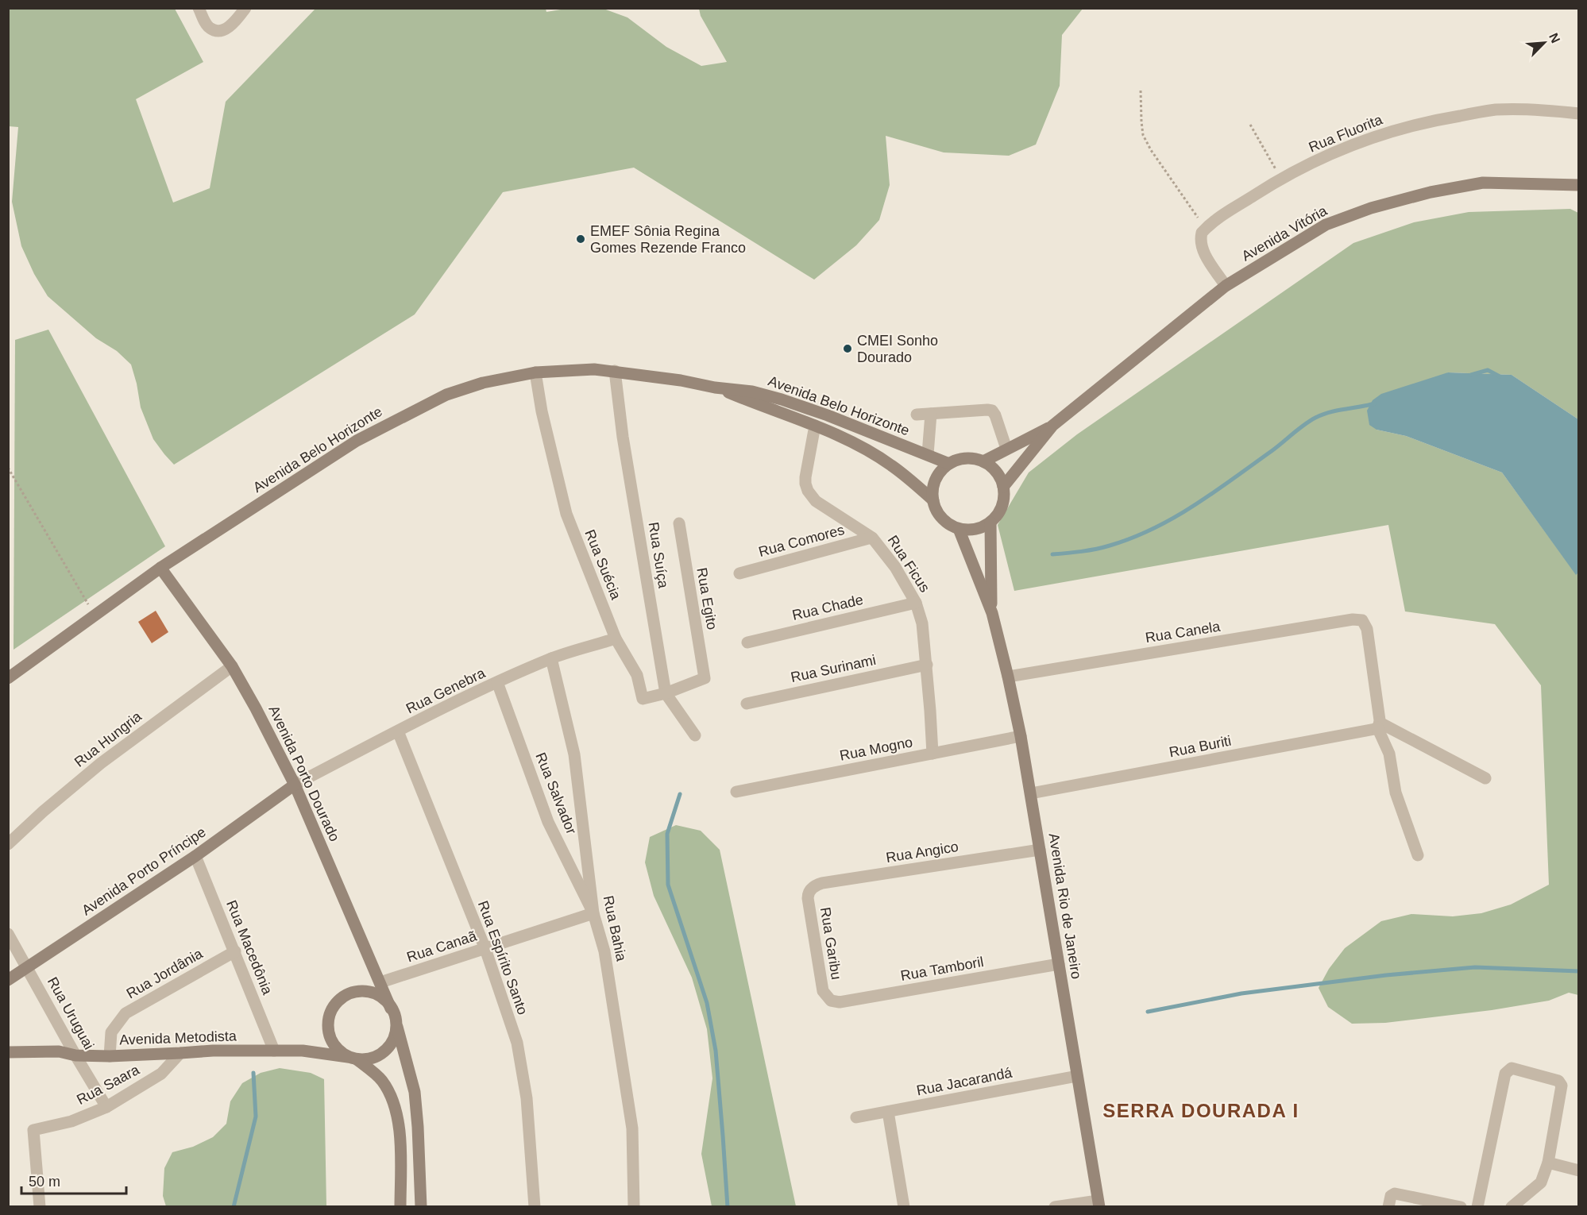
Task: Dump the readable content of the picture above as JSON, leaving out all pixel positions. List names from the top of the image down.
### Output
{
  "streets": {
    "street": [
      "Rua Fluorita",
      "Avenida Vitória",
      "Avenida Belo Horizonte",
      "Rua Comores",
      "Rua Suíça",
      "Rua Ficus",
      "Rua Suécia",
      "Rua Egito",
      "Rua Chade",
      "Rua Canela",
      "Rua Surinami",
      "Rua Genebra",
      "Rua Hungria",
      "Rua Buriti",
      "Rua Mogno",
      "Avenida Porto Dourado",
      "Rua Salvador",
      "Rua Angico",
      "Avenida Porto Príncipe",
      "Avenida Rio de Janeiro",
      "Rua Bahia",
      "Rua Garibu",
      "Rua Canaã",
      "Rua Macedônia",
      "Rua Espírito Santo",
      "Rua Tamboril",
      "Rua Jordânia",
      "Rua Uruguai",
      "Avenida Metodista",
      "Rua Jacarandá",
      "Rua Saara"
    ]
  },
  "crossings": [
    ["Avenida Vitória", "Avenida Belo Horizonte"],
    ["Avenida Vitória", "Avenida Rio de Janeiro"],
    ["Avenida Belo Horizonte", "Rua Suíça"],
    ["Avenida Belo Horizonte", "Rua Ficus"],
    ["Avenida Belo Horizonte", "Rua Suécia"],
    ["Avenida Belo Horizonte", "Avenida Porto Dourado"],
    ["Avenida Belo Horizonte", "Avenida Rio de Janeiro"],
    ["Rua Comores", "Rua Ficus"],
    ["Rua Suíça", "Rua Suécia"],
    ["Rua Ficus", "Rua Chade"],
    ["Rua Ficus", "Rua Surinami"],
    ["Rua Ficus", "Rua Mogno"],
    ["Rua Suécia", "Rua Egito"],
    ["Rua Suécia", "Rua Genebra"],
    ["Rua Canela", "Rua Buriti"],
    ["Rua Canela", "Avenida Rio de Janeiro"],
    ["Rua Genebra", "Avenida Porto Dourado"],
    ["Rua Genebra", "Rua Salvador"],
    ["Rua Genebra", "Avenida Porto Príncipe"],
    ["Rua Genebra", "Rua Bahia"],
    ["Rua Genebra", "Rua Espírito Santo"],
    ["Rua Hungria", "Avenida Porto Dourado"],
    ["Rua Buriti", "Avenida Rio de Janeiro"],
    ["Rua Mogno", "Avenida Rio de Janeiro"],
    ["Avenida Porto Dourado", "Avenida Porto Príncipe"],
    ["Avenida Porto Dourado", "Rua Canaã"],
    ["Avenida Porto Dourado", "Avenida Metodista"],
    ["Rua Salvador", "Rua Bahia"],
    ["Rua Salvador", "Rua Canaã"],
    ["Rua Angico", "Avenida Rio de Janeiro"],
    ["Rua Angico", "Rua Garibu"],
    ["Avenida Porto Príncipe", "Rua Macedônia"],
    ["Avenida Porto Príncipe", "Rua Uruguai"],
    ["Avenida Rio de Janeiro", "Rua Tamboril"],
    ["Avenida Rio de Janeiro", "Rua Jacarandá"],
    ["Rua Bahia", "Rua Canaã"],
    ["Rua Garibu", "Rua Tamboril"],
    ["Rua Canaã", "Rua Espírito Santo"],
    ["Rua Macedônia", "Rua Jordânia"],
    ["Rua Macedônia", "Avenida Metodista"],
    ["Rua Jordânia", "Avenida Metodista"],
    ["Rua Uruguai", "Avenida Metodista"],
    ["Rua Uruguai", "Rua Saara"],
    ["Avenida Metodista", "Rua Saara"]
  ],
  "districts": ["SERRA DOURADA I"],
  "places": ["EMEF Sônia Regina Gomes Rezende Franco", "CMEI Sonho Dourado"],
  "scale_bar": "50 m",
  "north": "top right"
}
